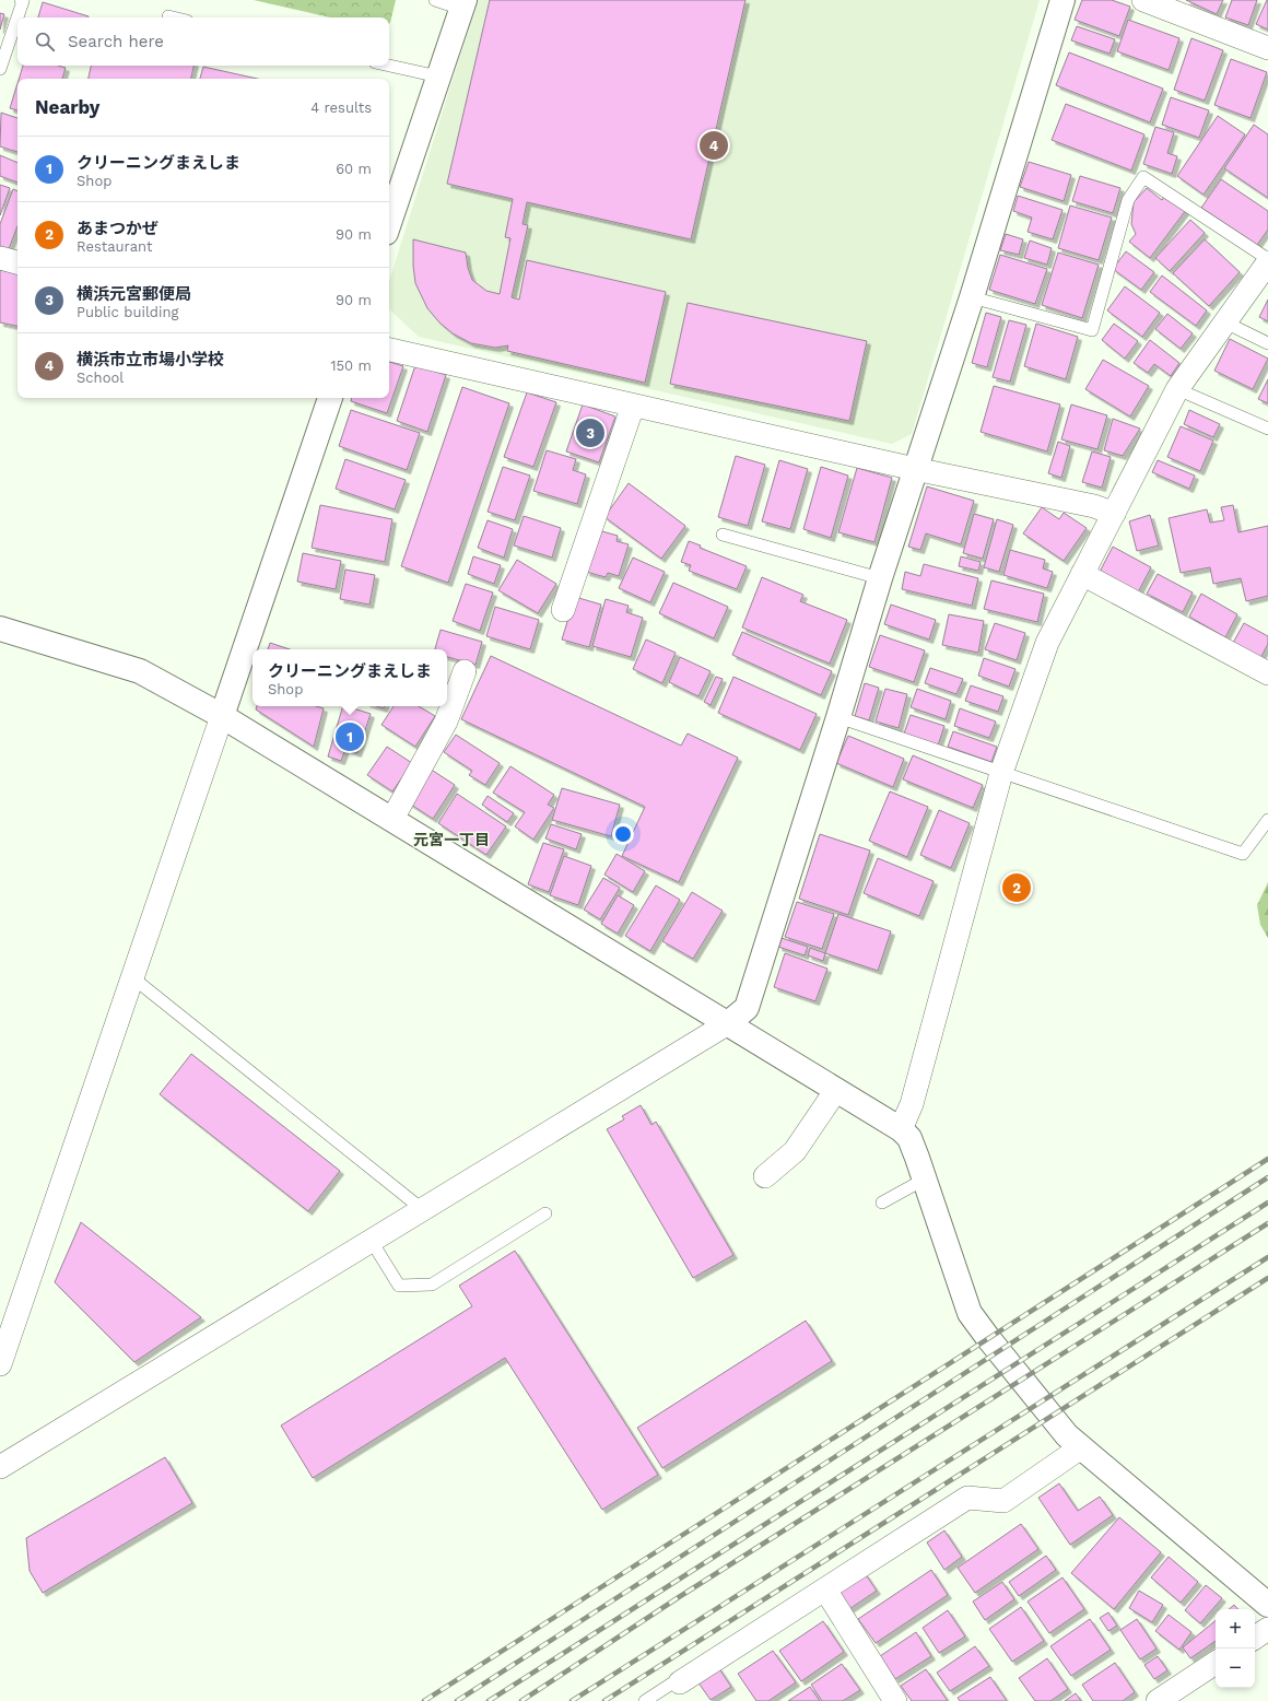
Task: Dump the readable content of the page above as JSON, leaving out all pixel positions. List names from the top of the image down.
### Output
{
  "districts": ["元宮一丁目"],
  "page": {
    "search": "Search here",
    "heading": ["Nearby", "4 results"],
    "pins": [
      "4",
      "3",
      "1",
      "2"
    ],
    "list": [
      {
        "mark": "1",
        "name": "クリーニングまえしま",
        "note": "Shop",
        "value": "60 m"
      },
      {
        "mark": "2",
        "name": "あまつかぜ",
        "note": "Restaurant",
        "value": "90 m"
      },
      {
        "mark": "3",
        "name": "横浜元宮郵便局",
        "note": "Public building",
        "value": "90 m"
      },
      {
        "mark": "4",
        "name": "横浜市立市場小学校",
        "note": "School",
        "value": "150 m"
      }
    ],
    "popup": ["クリーニングまえしま", "Shop"],
    "map_buttons": ["+", "−"]
  }
}
